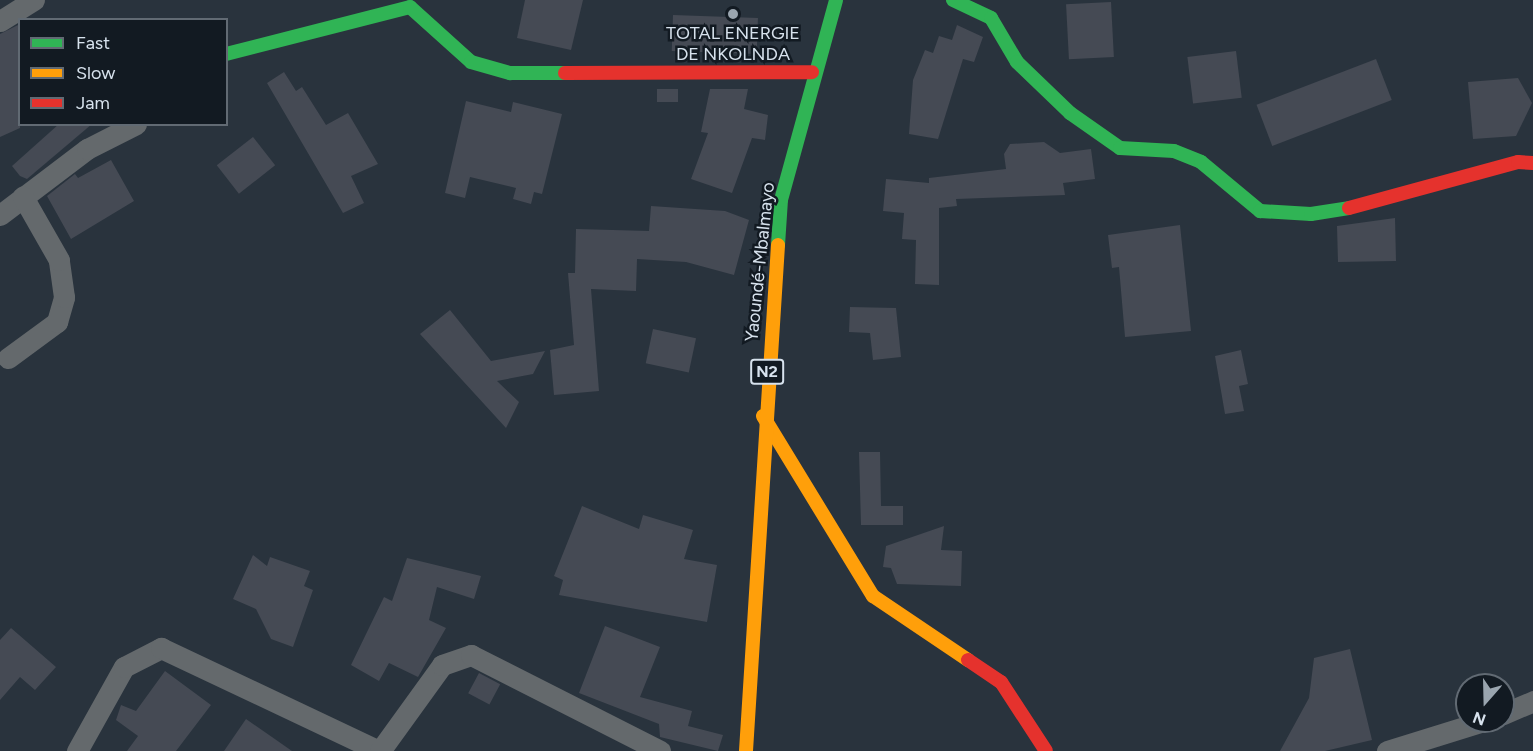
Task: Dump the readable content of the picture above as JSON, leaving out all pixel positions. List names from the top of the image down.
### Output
{
  "streets": {
    "main road": ["Yaoundé-Mbalmayo", "N2"]
  },
  "places": ["TOTAL ENERGIE DE NKOLNDA"],
  "legend": ["Fast", "Slow", "Jam"],
  "north": "bottom"
}
